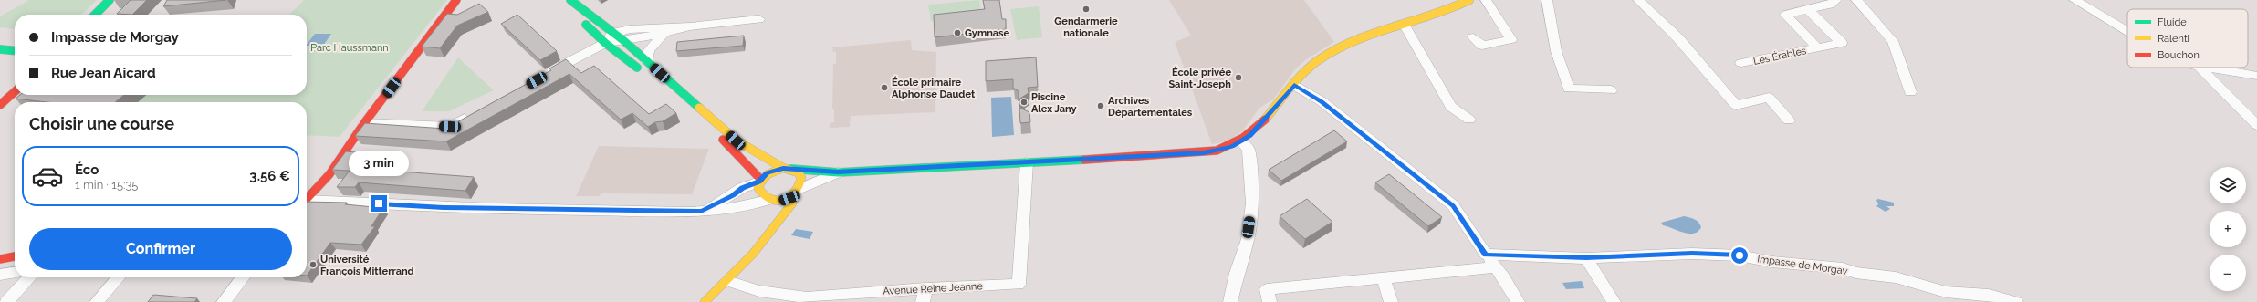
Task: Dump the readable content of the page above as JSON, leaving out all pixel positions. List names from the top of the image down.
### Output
{
  "streets": {
    "street": ["Les Érables", "Impasse de Morgay", "Avenue Reine Jeanne"]
  },
  "parks": ["Parc Haussmann"],
  "places": [
    "Gendarmerie nationale",
    "Gymnase",
    "École privée Saint-Joseph",
    "École primaire Alphonse Daudet",
    "Piscine Alex Jany",
    "Archives Départementales",
    "Université François Mitterrand"
  ],
  "legend": ["Fluide", "Ralenti", "Bouchon"],
  "page": {
    "banner": ["Impasse de Morgay", "Rue Jean Aicard"],
    "heading": "Choisir une course",
    "list": [
      {
        "name": "Éco",
        "note": "1 min · 15:35",
        "value": "3.56 €"
      }
    ],
    "bubble": "3 min",
    "map_buttons": ["+", "−"],
    "buttons": "Confirmer"
  }
}
